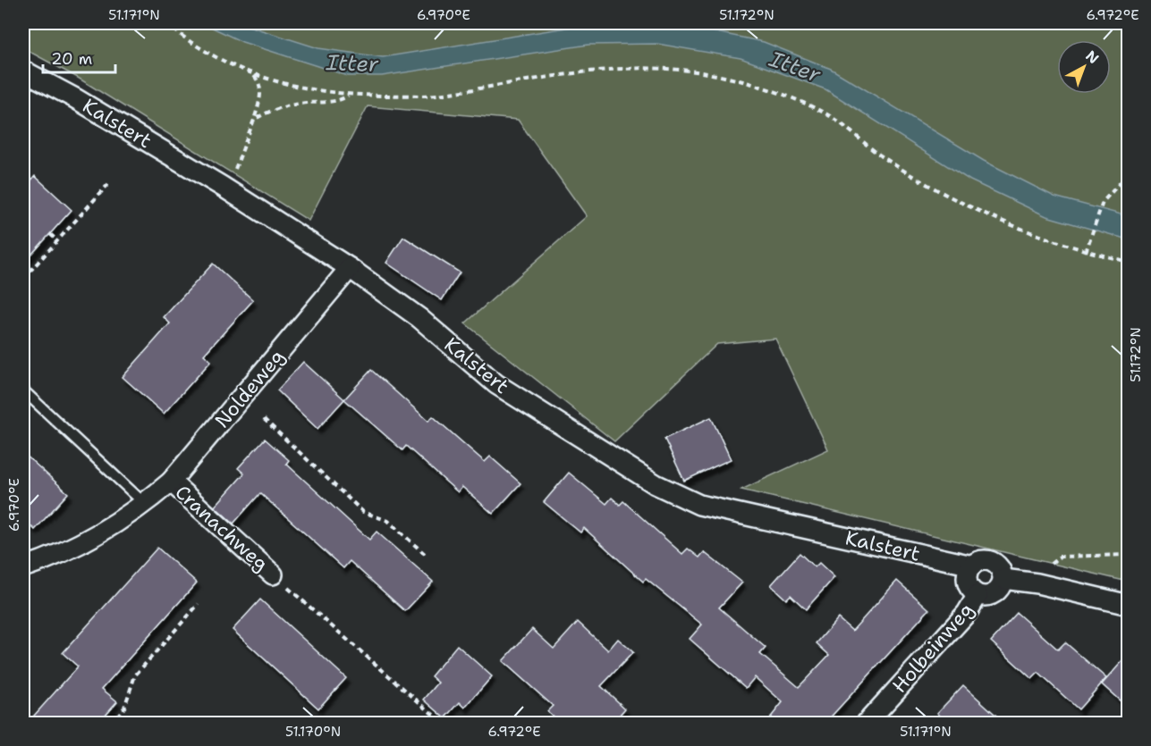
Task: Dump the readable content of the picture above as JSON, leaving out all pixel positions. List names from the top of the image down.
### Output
{
  "streets": {
    "street": [
      "Kalstert",
      "Noldeweg",
      "Cranachweg",
      "Holbeinweg"
    ]
  },
  "crossings": [
    ["Kalstert", "Noldeweg"],
    ["Kalstert", "Holbeinweg"],
    ["Noldeweg", "Cranachweg"]
  ],
  "water": ["Itter"],
  "scale_bar": "20 m",
  "north": "top right",
  "coordinates": [
    "51.171°N",
    "6.970°E",
    "51.172°N",
    "6.972°E",
    "51.170°N"
  ]
}
